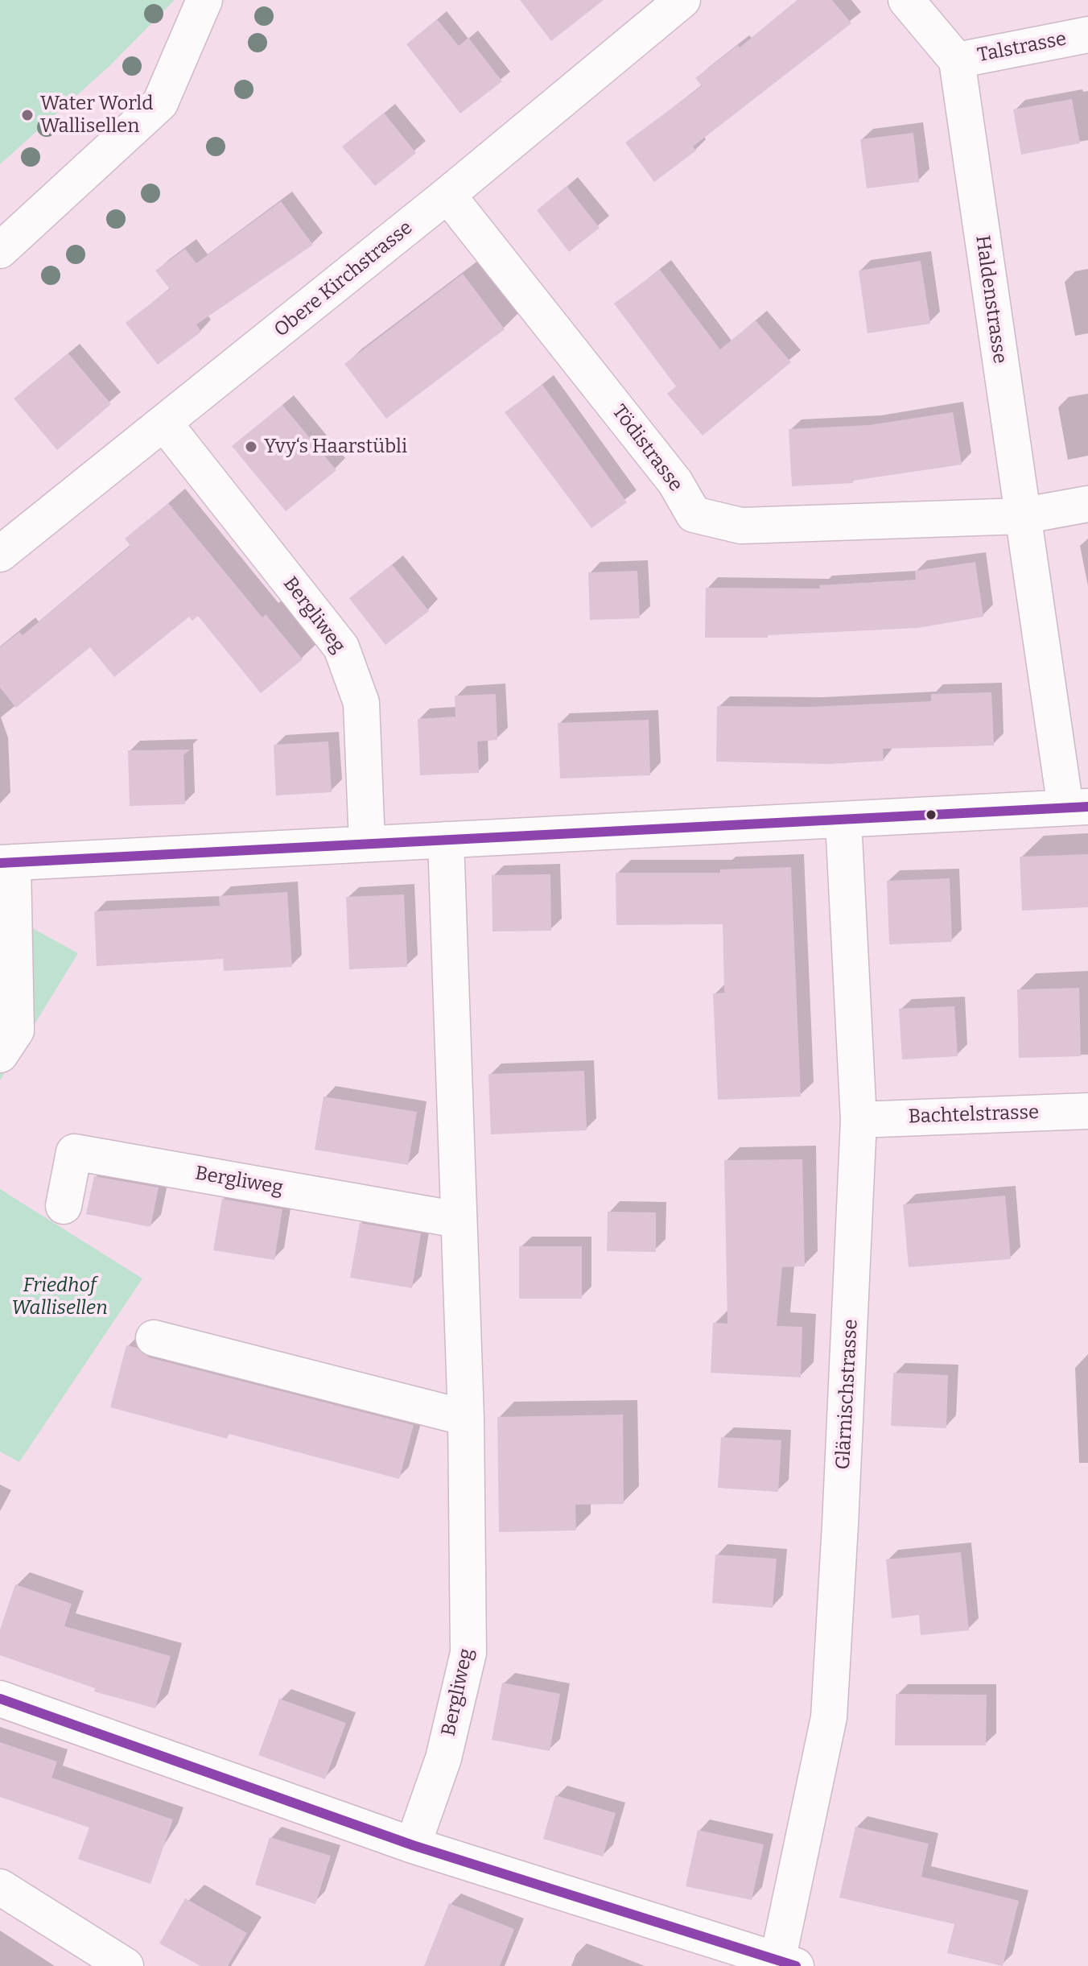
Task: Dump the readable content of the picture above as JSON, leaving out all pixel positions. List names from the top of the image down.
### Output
{
  "streets": {
    "street": [
      "Talstrasse",
      "Obere Kirchstrasse",
      "Haldenstrasse",
      "Tödistrasse",
      "Bergliweg",
      "Bachtelstrasse",
      "Glärnischstrasse"
    ]
  },
  "crossings": [
    ["Talstrasse", "Haldenstrasse"],
    ["Obere Kirchstrasse", "Tödistrasse"],
    ["Obere Kirchstrasse", "Bergliweg"],
    ["Haldenstrasse", "Tödistrasse"],
    ["Bachtelstrasse", "Glärnischstrasse"]
  ],
  "parks": ["Friedhof Wallisellen"],
  "places": ["Water World Wallisellen", "Yvy‘s Haarstübli"]
}
